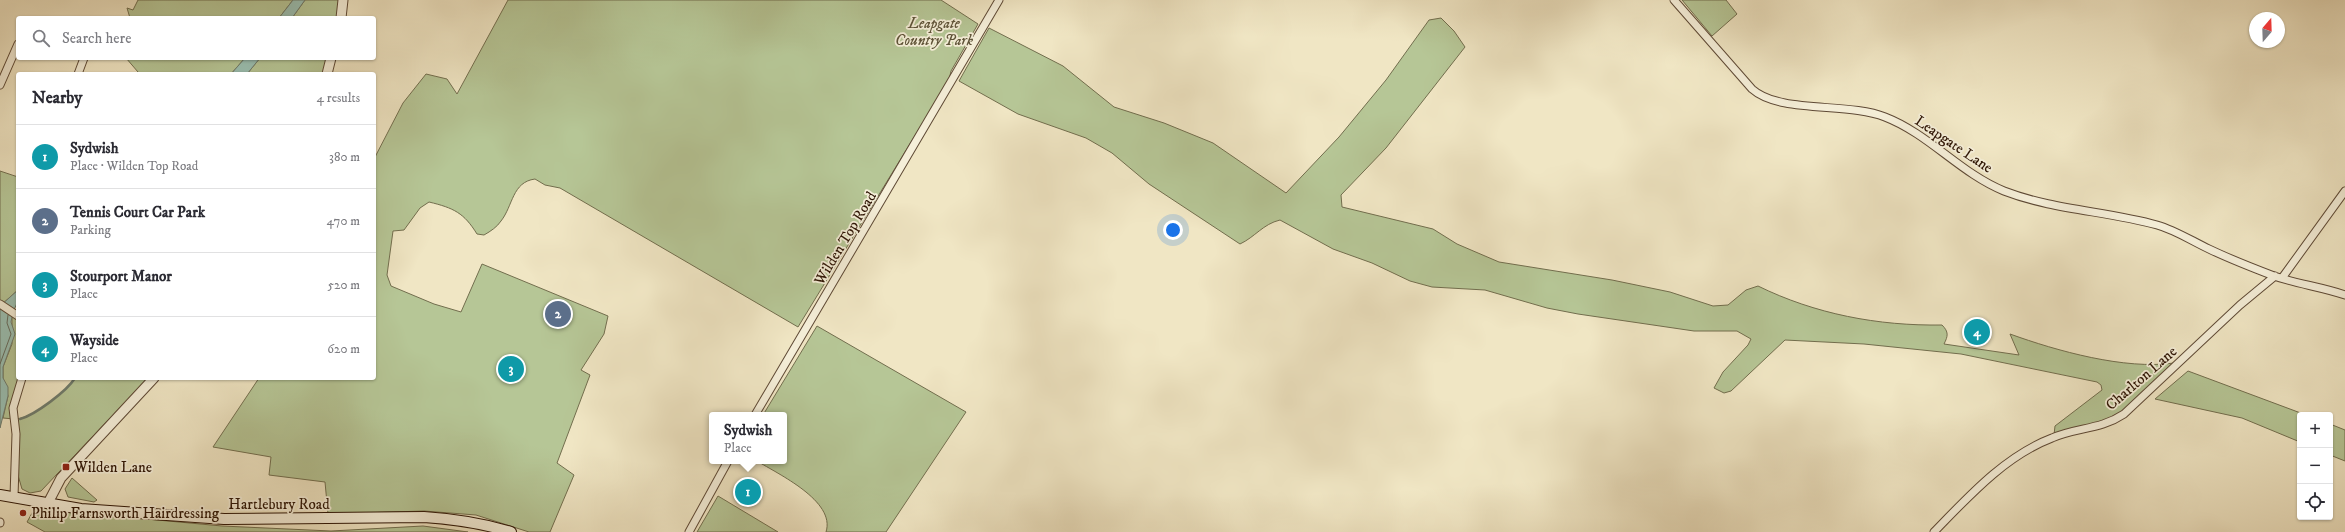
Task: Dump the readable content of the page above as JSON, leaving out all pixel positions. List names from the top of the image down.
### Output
{
  "streets": {
    "main road": ["Hartlebury Road"],
    "street": ["Leapgate Lane", "Wilden Top Road", "Charlton Lane"]
  },
  "crossings": [
    ["Leapgate Lane", "Charlton Lane"]
  ],
  "parks": ["Leapgate Country Park"],
  "places": {
    "transit": ["Wilden Lane"],
    "other": ["Philip Farnsworth Hairdressing"]
  },
  "north": "top",
  "page": {
    "search": "Search here",
    "heading": ["Nearby", "4 results"],
    "list": [
      {
        "mark": "1",
        "name": "Sydwish",
        "note": "Place · Wilden Top Road",
        "value": "380 m"
      },
      {
        "mark": "2",
        "name": "Tennis Court Car Park",
        "note": "Parking",
        "value": "470 m"
      },
      {
        "mark": "3",
        "name": "Stourport Manor",
        "note": "Place",
        "value": "520 m"
      },
      {
        "mark": "4",
        "name": "Wayside",
        "note": "Place",
        "value": "620 m"
      }
    ],
    "pins": [
      "2",
      "4",
      "3",
      "1"
    ],
    "map_buttons": ["+", "−"],
    "popup": ["Sydwish", "Place"]
  }
}
